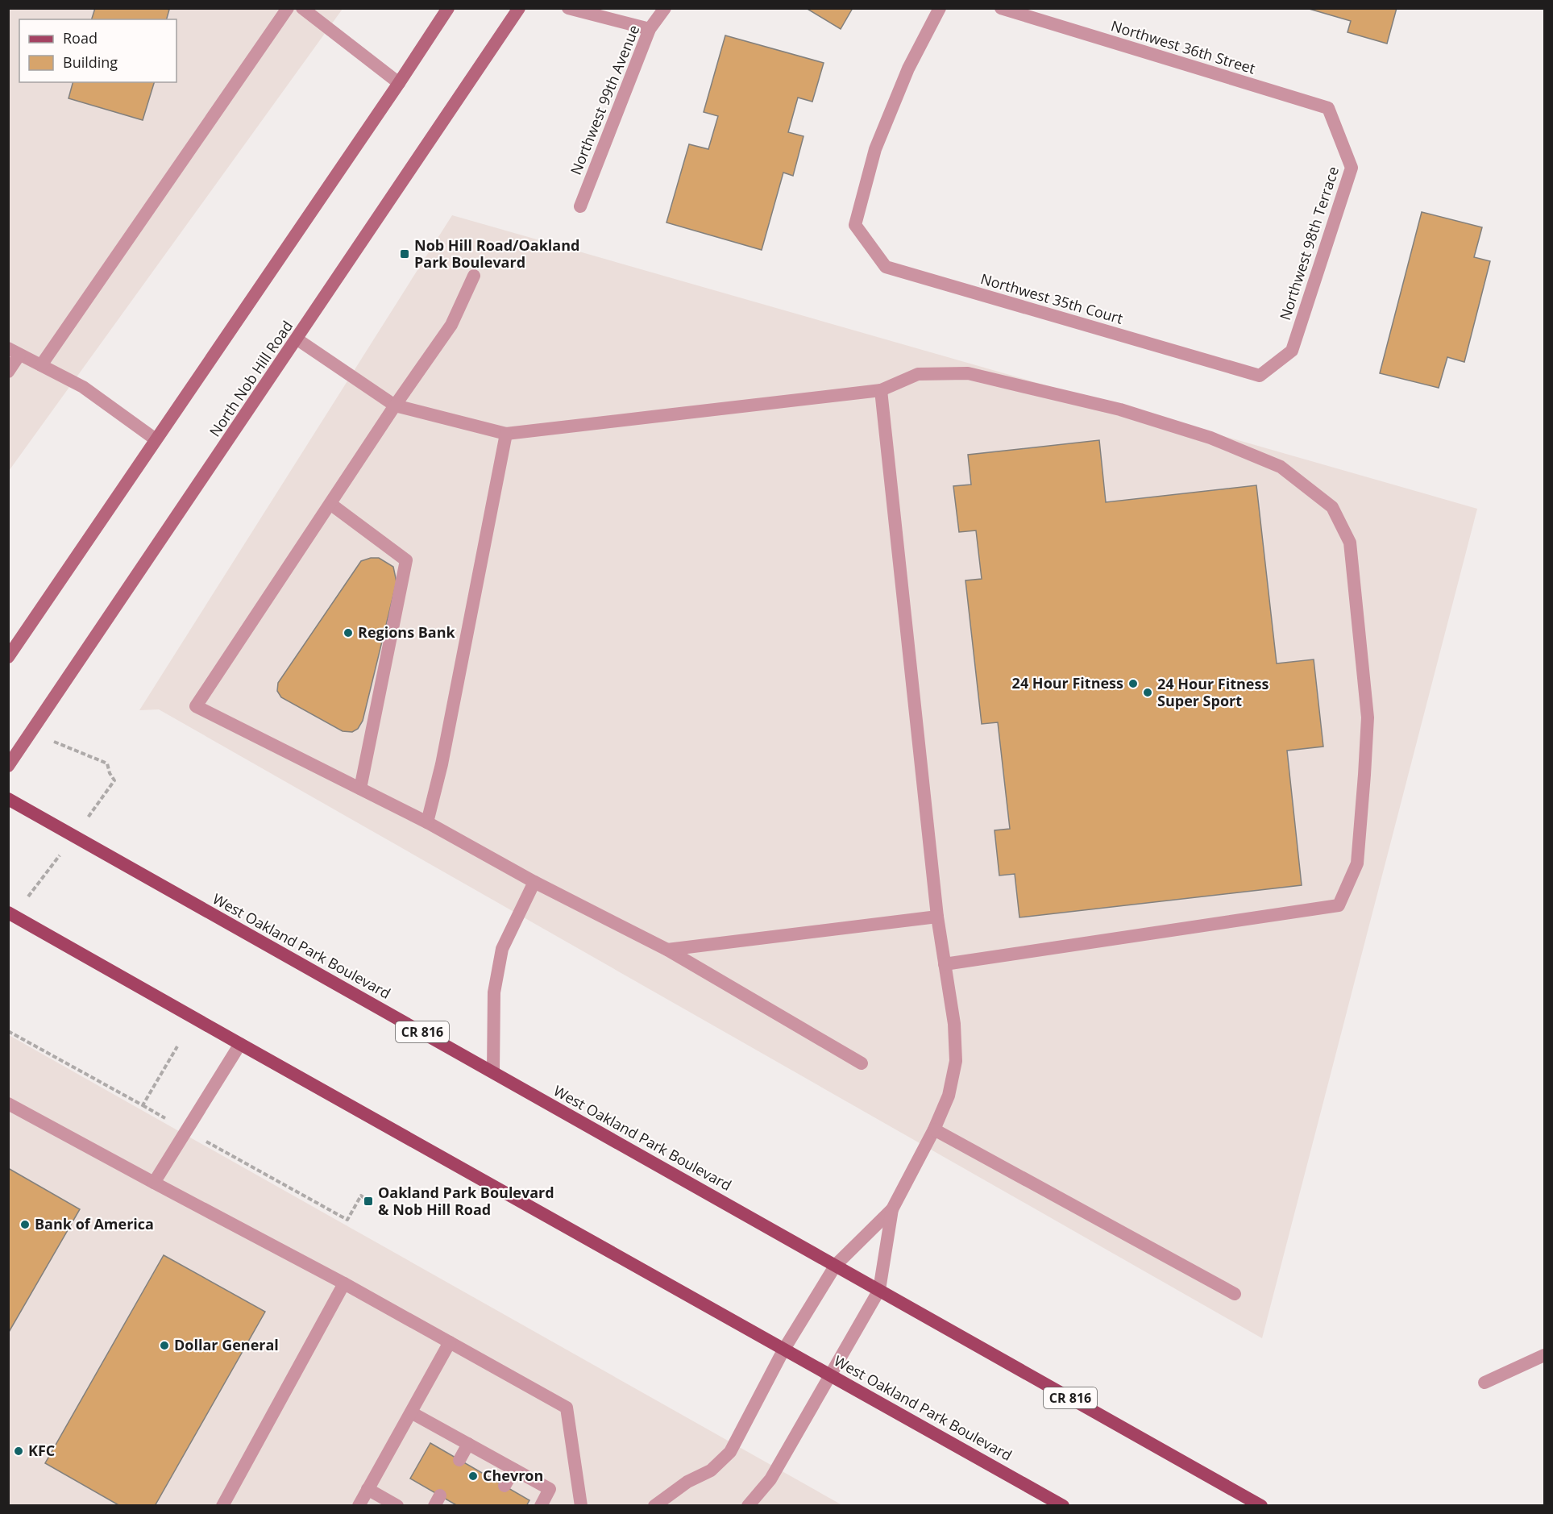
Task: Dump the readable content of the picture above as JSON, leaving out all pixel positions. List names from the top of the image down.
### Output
{
  "streets": {
    "main road": ["North Nob Hill Road", "West Oakland Park Boulevard", "CR 816"],
    "street": [
      "Northwest 36th Street",
      "Northwest 99th Avenue",
      "Northwest 98th Terrace",
      "Northwest 35th Court"
    ]
  },
  "crossings": [
    ["Northwest 36th Street", "Northwest 98th Terrace"],
    ["Northwest 98th Terrace", "Northwest 35th Court"]
  ],
  "places": {
    "transit": ["Nob Hill Road/Oakland Park Boulevard", "Oakland Park Boulevard & Nob Hill Road"],
    "other": [
      "Regions Bank",
      "24 Hour Fitness",
      "24 Hour Fitness Super Sport",
      "Bank of America",
      "Dollar General",
      "KFC",
      "Chevron"
    ]
  },
  "legend": ["Road", "Building"]
}
